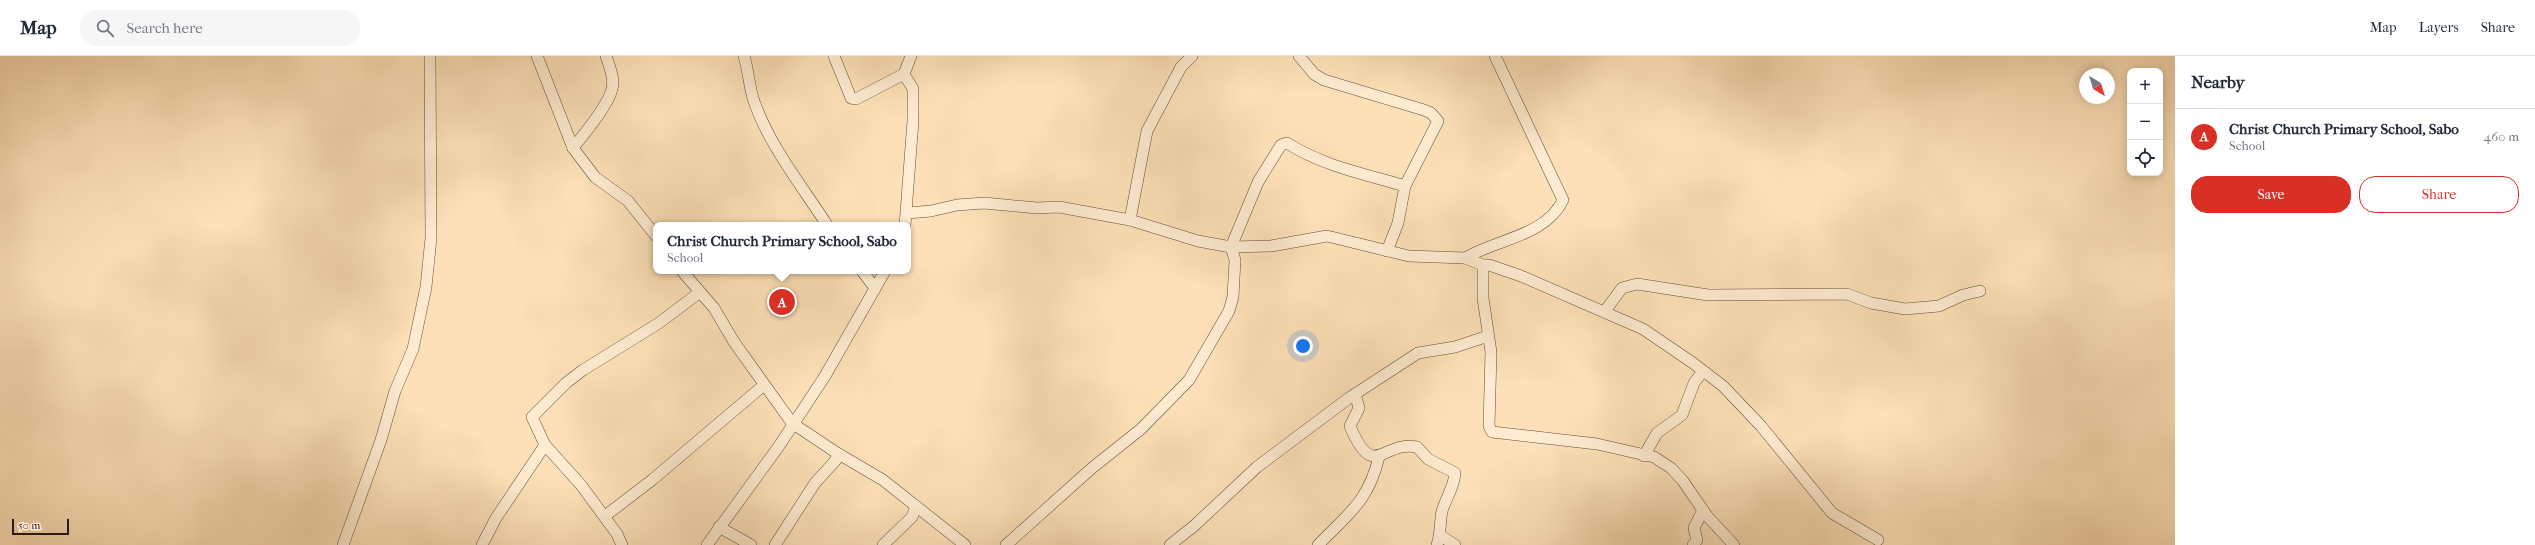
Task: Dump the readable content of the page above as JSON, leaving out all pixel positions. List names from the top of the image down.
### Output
{
  "scale_bar": "50 m",
  "north": "bottom right",
  "page": {
    "header": "Map",
    "search": "Search here",
    "nav": ["Map", "Layers", "Share"],
    "heading": "Nearby",
    "map_buttons": ["+", "−"],
    "list": [
      {
        "mark": "A",
        "name": "Christ Church Primary School, Sabo",
        "note": "School",
        "value": "460 m"
      }
    ],
    "buttons": ["Save", "Share"],
    "popup": ["Christ Church Primary School, Sabo", "School"],
    "pins": "A",
    "scale": "50 m"
  }
}
